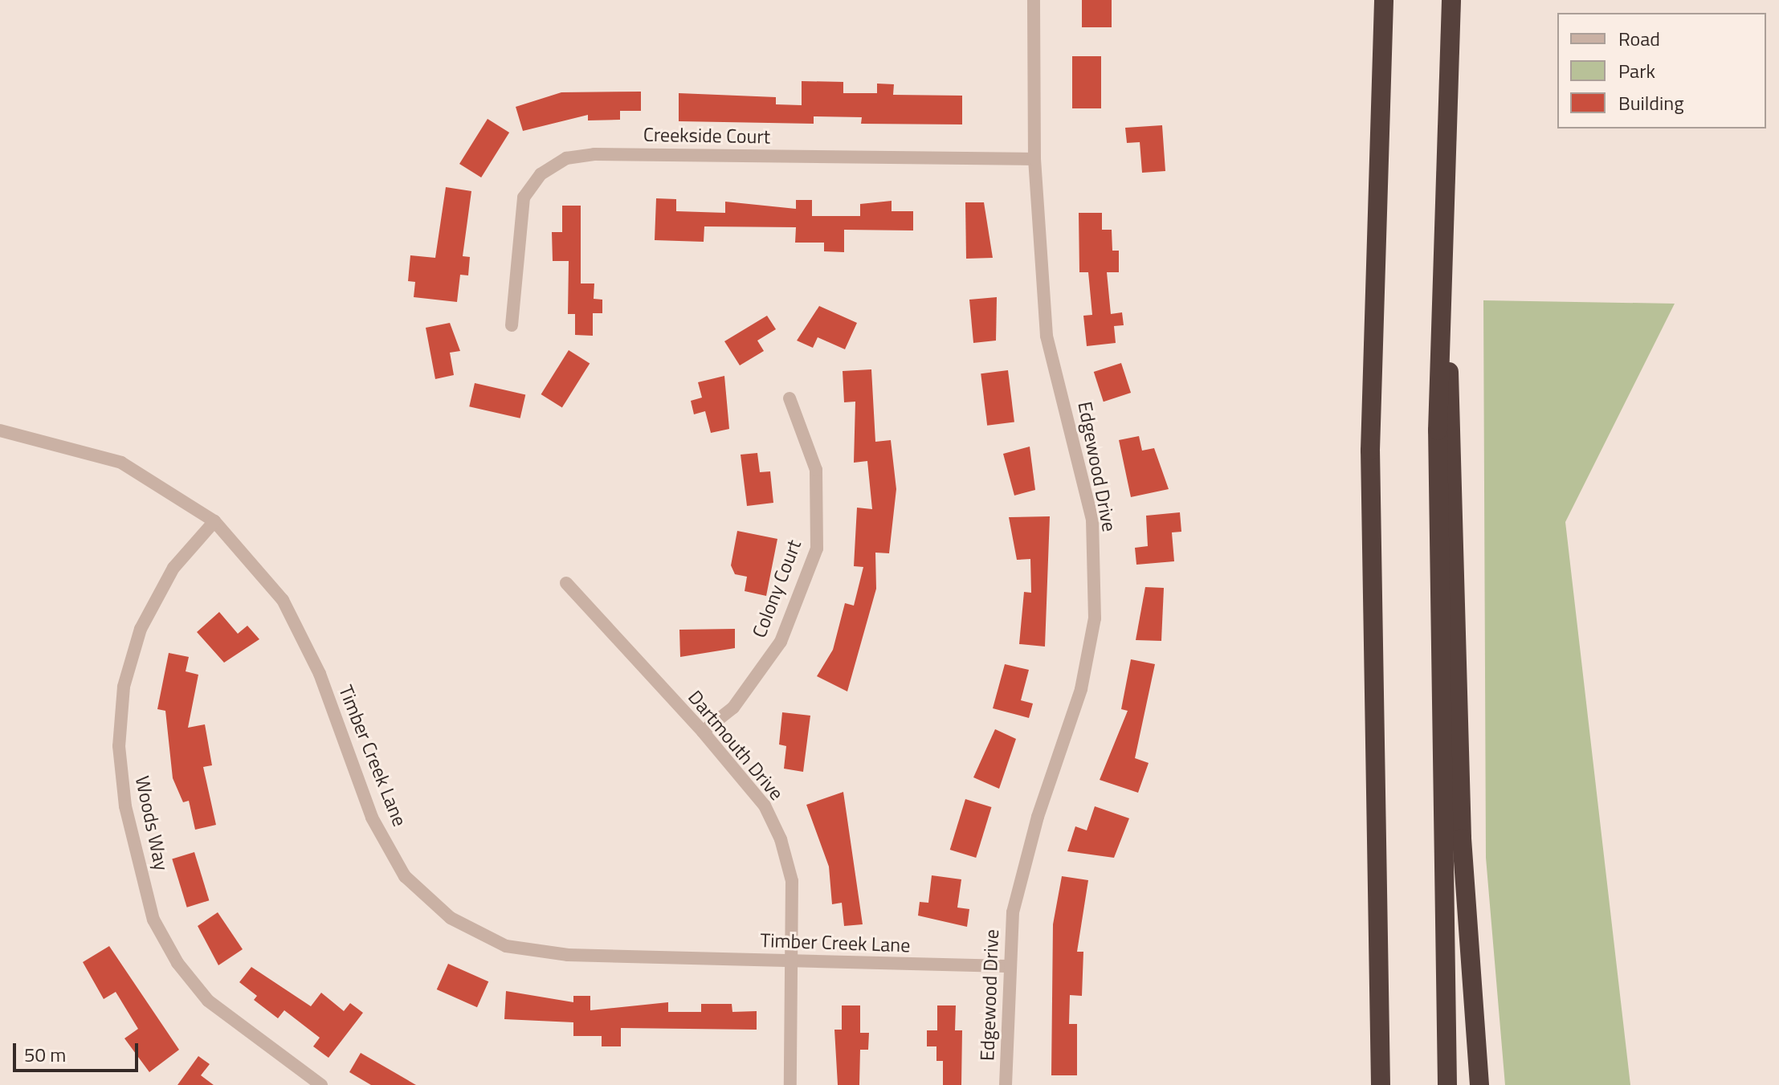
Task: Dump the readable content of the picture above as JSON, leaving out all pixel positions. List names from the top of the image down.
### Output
{
  "streets": {
    "street": [
      "Creekside Court",
      "Edgewood Drive",
      "Colony Court",
      "Dartmouth Drive",
      "Timber Creek Lane",
      "Woods Way"
    ]
  },
  "crossings": [
    ["Creekside Court", "Edgewood Drive"],
    ["Edgewood Drive", "Timber Creek Lane"],
    ["Colony Court", "Dartmouth Drive"],
    ["Dartmouth Drive", "Timber Creek Lane"],
    ["Timber Creek Lane", "Woods Way"]
  ],
  "legend": ["Road", "Park", "Building"],
  "scale_bar": "50 m"
}
